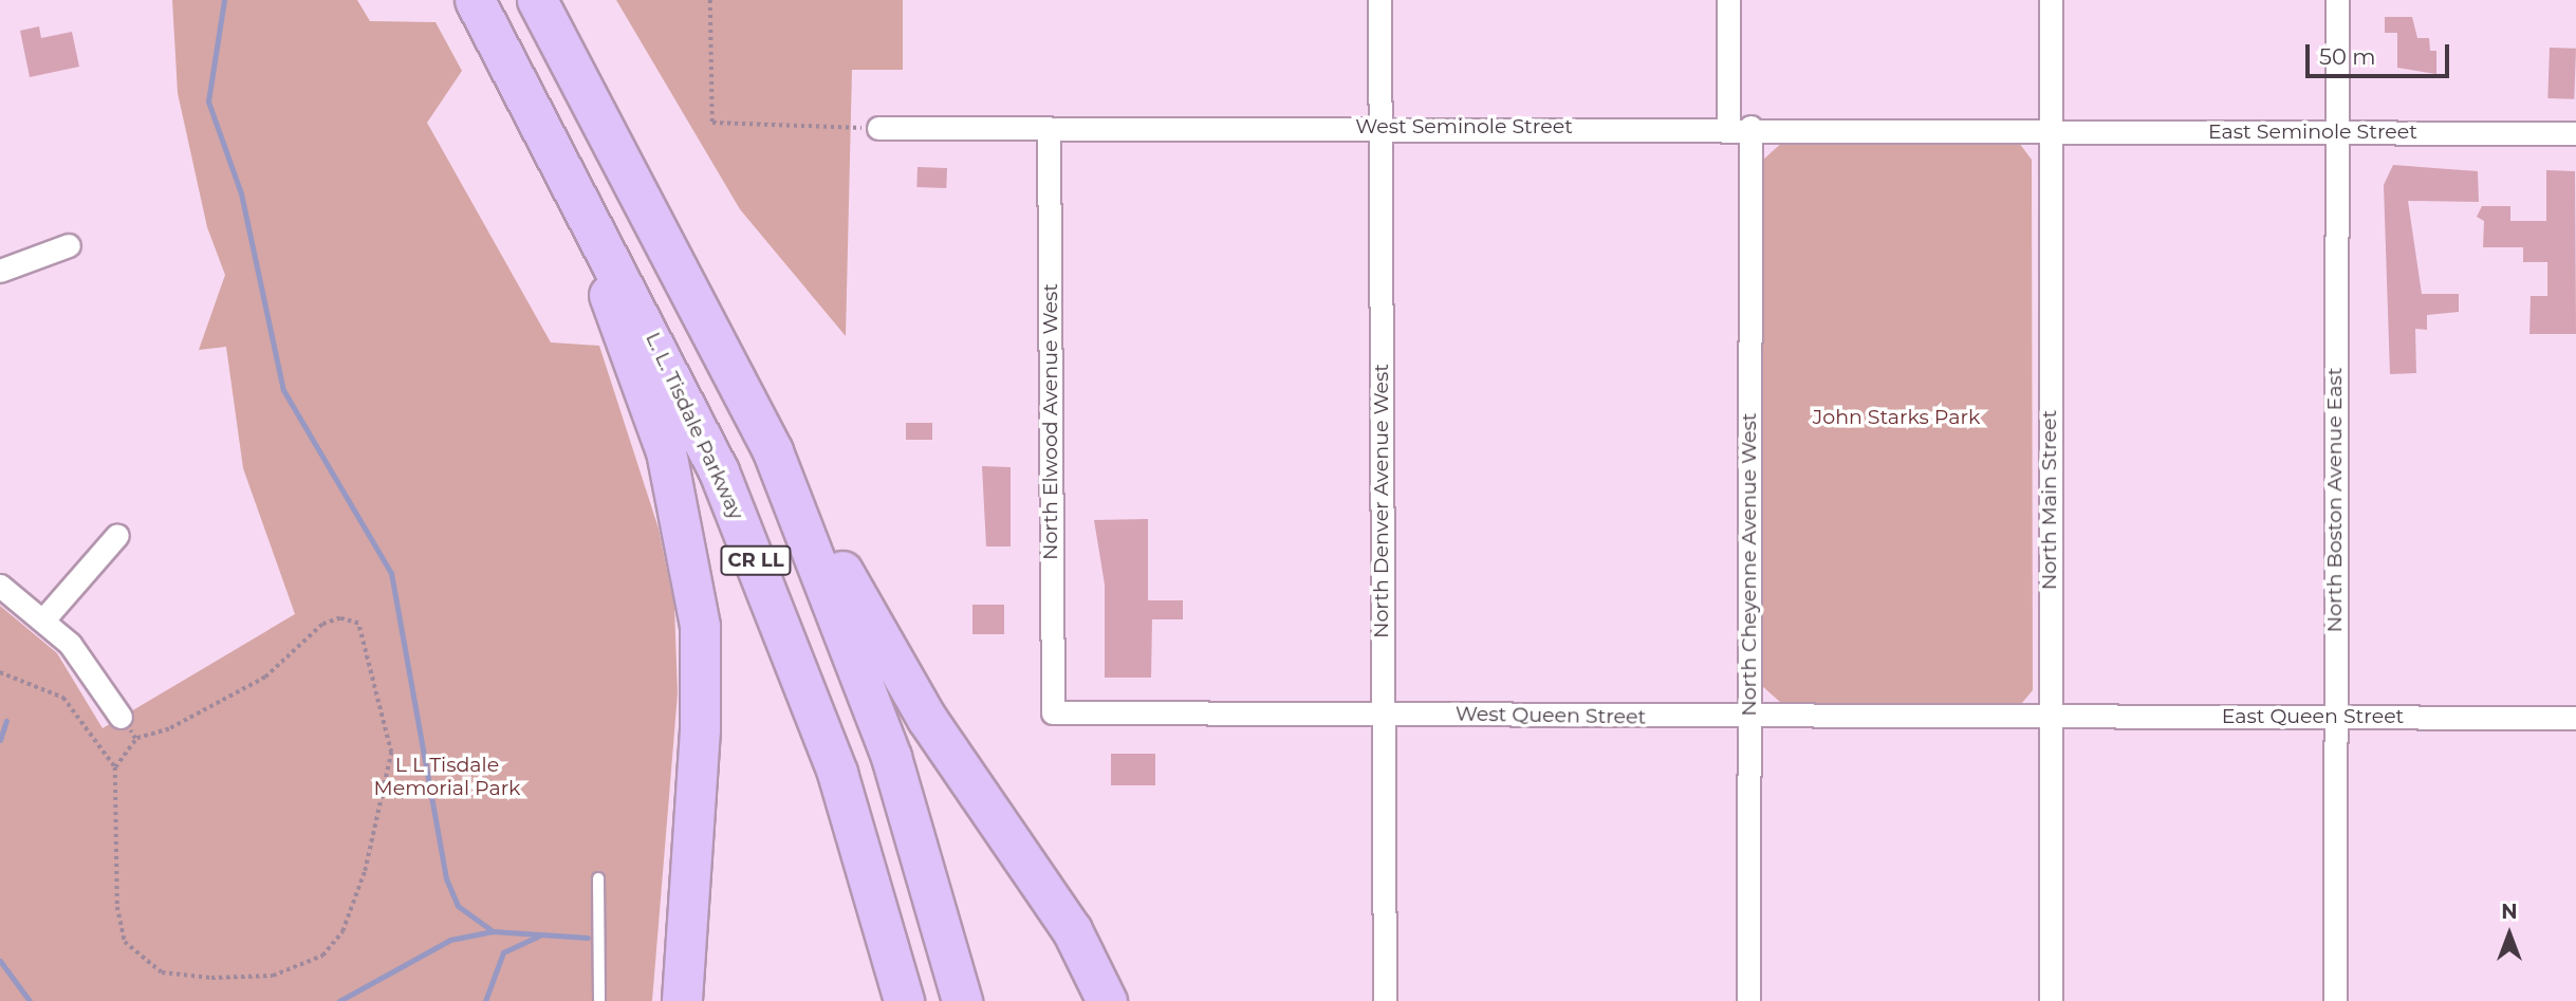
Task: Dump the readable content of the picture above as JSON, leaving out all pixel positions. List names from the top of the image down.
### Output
{
  "streets": {
    "highway": ["L. L. Tisdale Parkway", "CR LL"],
    "street": [
      "West Seminole Street",
      "East Seminole Street",
      "North Elwood Avenue West",
      "North Main Street",
      "North Boston Avenue East",
      "North Denver Avenue West",
      "North Cheyenne Avenue West",
      "West Queen Street",
      "East Queen Street"
    ]
  },
  "crossings": [
    ["West Seminole Street", "East Seminole Street"],
    ["West Seminole Street", "North Elwood Avenue West"],
    ["West Seminole Street", "North Main Street"],
    ["West Seminole Street", "North Denver Avenue West"],
    ["West Seminole Street", "North Cheyenne Avenue West"],
    ["East Seminole Street", "North Main Street"],
    ["East Seminole Street", "North Boston Avenue East"],
    ["North Elwood Avenue West", "West Queen Street"],
    ["North Main Street", "West Queen Street"],
    ["North Main Street", "East Queen Street"],
    ["North Boston Avenue East", "East Queen Street"],
    ["North Denver Avenue West", "West Queen Street"],
    ["North Cheyenne Avenue West", "West Queen Street"],
    ["West Queen Street", "East Queen Street"]
  ],
  "parks": ["John Starks Park", "L L Tisdale Memorial Park"],
  "scale_bar": "50 m",
  "north": "top"
}
